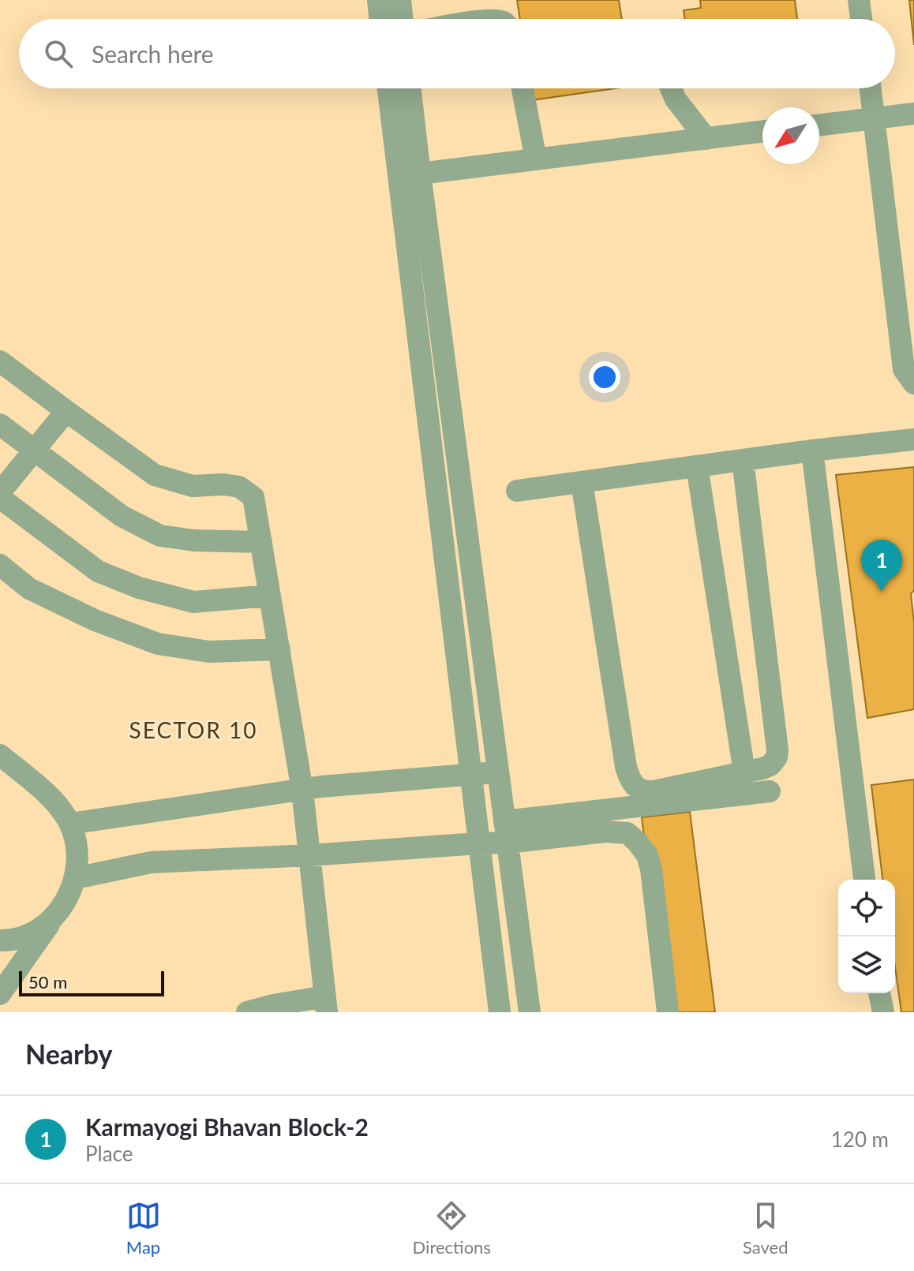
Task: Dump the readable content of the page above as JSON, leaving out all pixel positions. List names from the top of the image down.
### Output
{
  "districts": ["SECTOR 10"],
  "scale_bar": "50 m",
  "north": "bottom left",
  "page": {
    "search": "Search here",
    "pins": "1",
    "scale": "50 m",
    "heading": "Nearby",
    "list": [
      {
        "mark": "1",
        "name": "Karmayogi Bhavan Block-2",
        "note": "Place",
        "value": "120 m"
      }
    ],
    "nav": ["Map", "Directions", "Saved"]
  }
}
